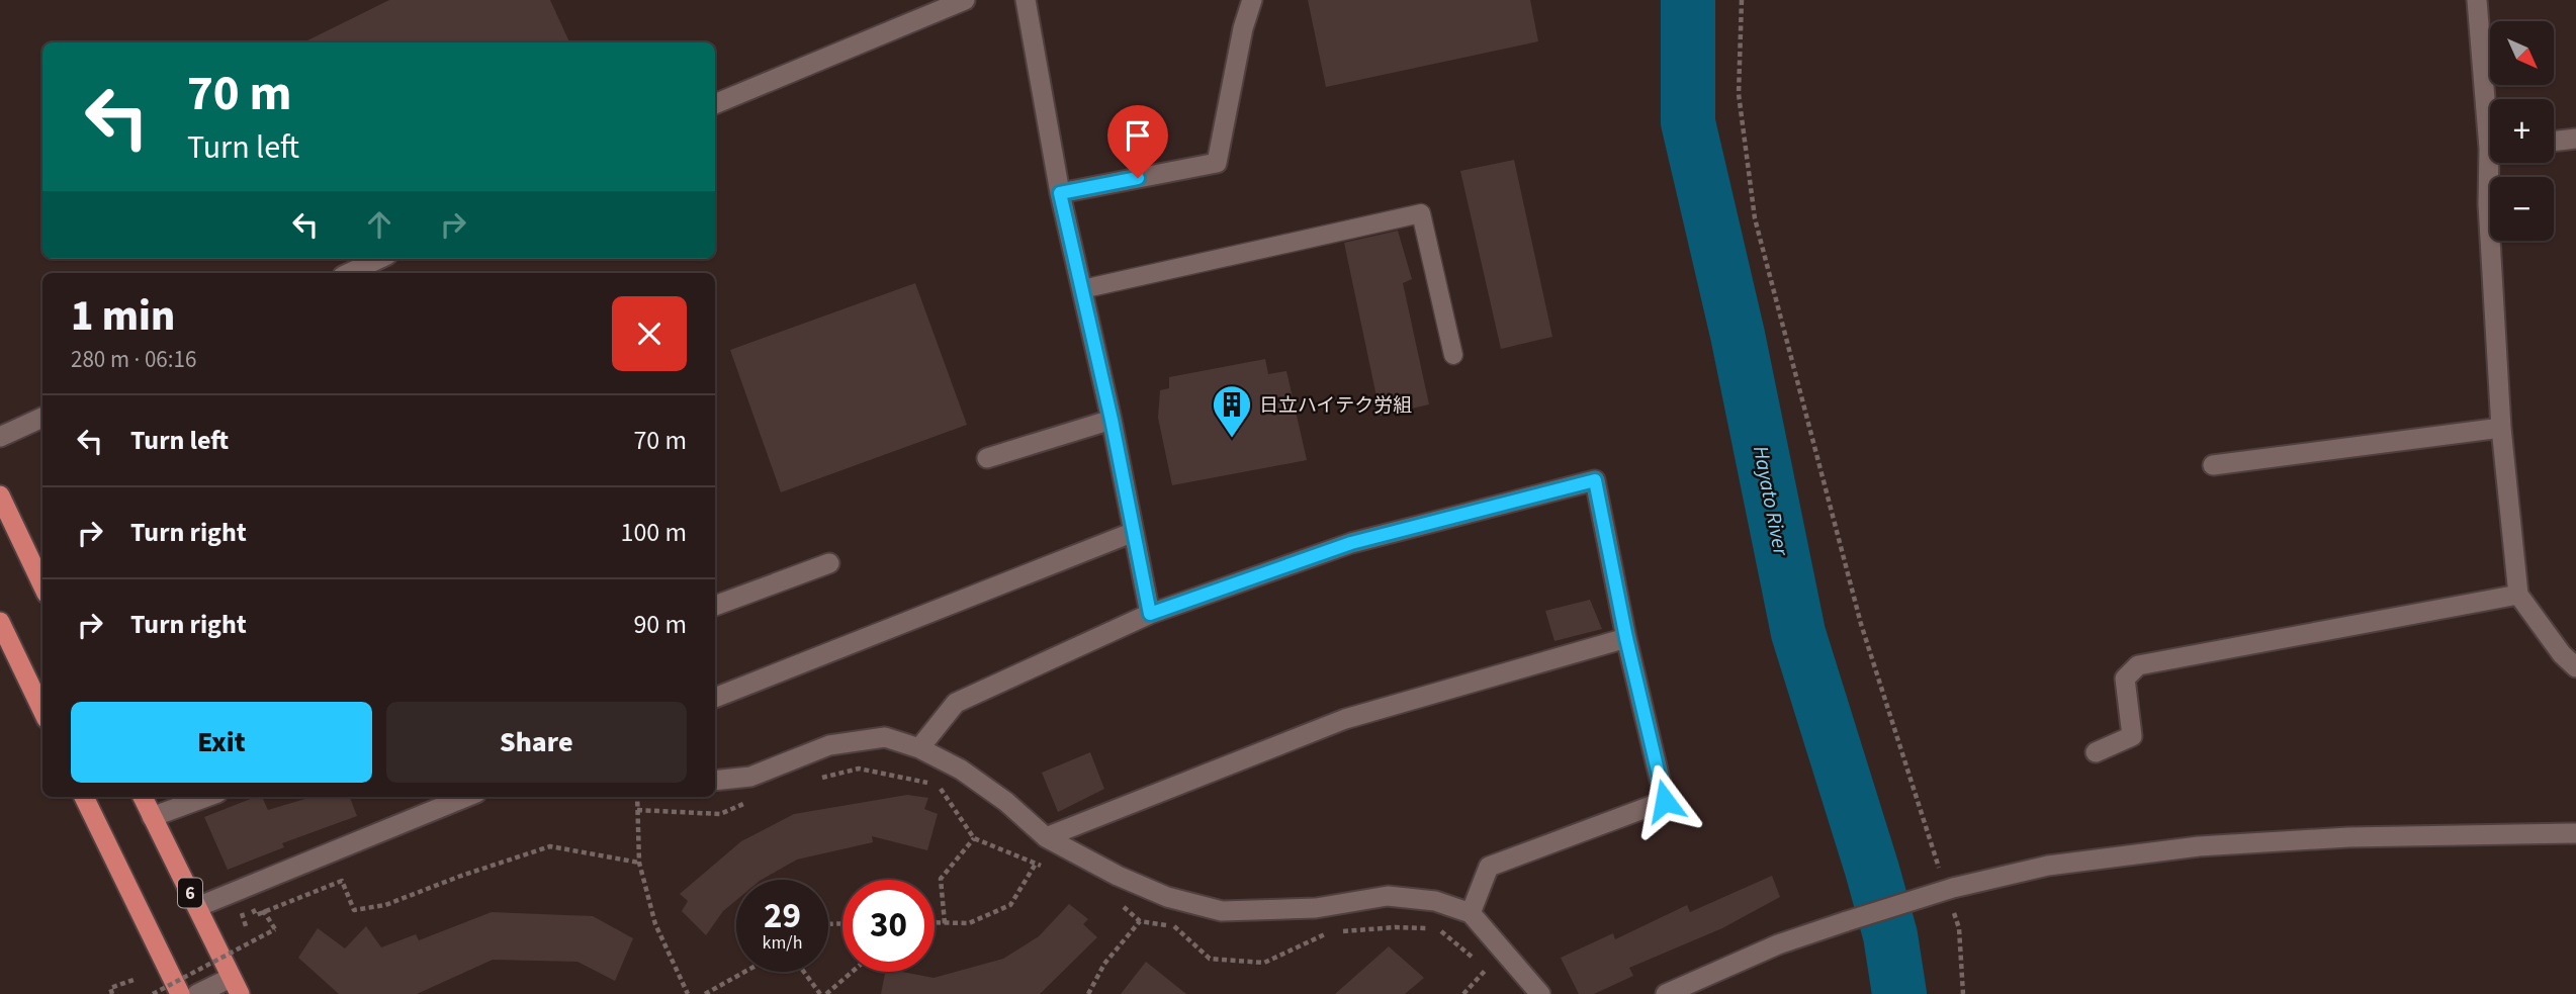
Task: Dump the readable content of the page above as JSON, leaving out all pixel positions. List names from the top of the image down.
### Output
{
  "streets": {
    "highway": ["6"]
  },
  "water": ["Hayato River"],
  "places": {
    "building": ["日立ハイテク労組"]
  },
  "north": "bottom right",
  "page": {
    "map_buttons": ["+", "−"],
    "turn": ["70 m", "Turn left"],
    "heading": ["1 min", "280 m · 06:16"],
    "list": [
      {
        "name": "Turn left",
        "value": "70 m"
      },
      {
        "name": "Turn right",
        "value": "100 m"
      },
      {
        "name": "Turn right",
        "value": "90 m"
      }
    ],
    "buttons": ["Exit", "Share"],
    "speed": "29 km/h",
    "limit": "30"
  }
}
